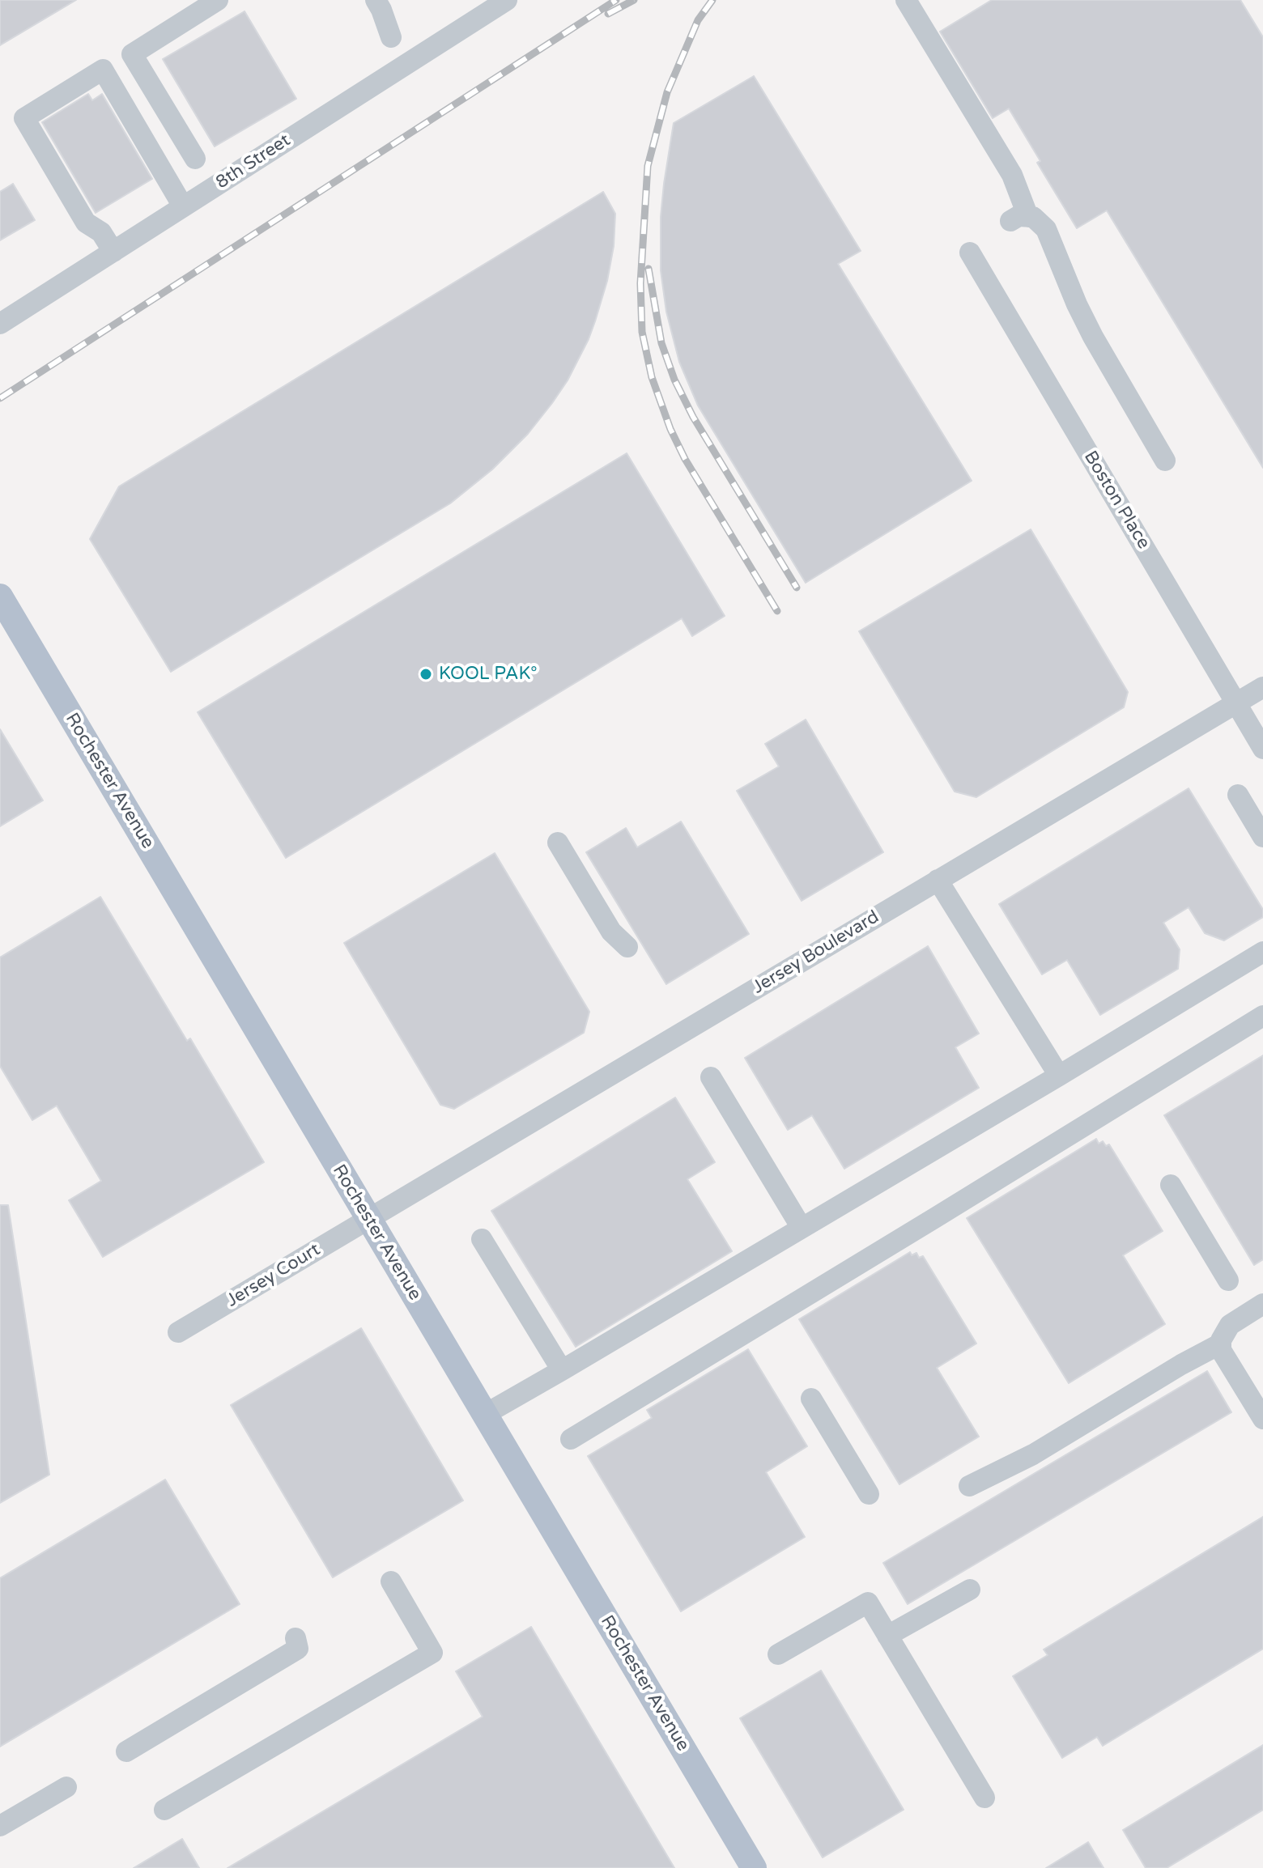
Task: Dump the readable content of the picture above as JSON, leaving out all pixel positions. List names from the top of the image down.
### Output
{
  "streets": {
    "main road": ["Rochester Avenue"],
    "street": [
      "8th Street",
      "Boston Place",
      "Jersey Boulevard",
      "Jersey Court"
    ]
  },
  "crossings": [
    ["Boston Place", "Jersey Boulevard"],
    ["Rochester Avenue", "Jersey Boulevard"],
    ["Rochester Avenue", "Jersey Court"],
    ["Jersey Boulevard", "Jersey Court"]
  ],
  "places": ["KOOL PAK°"]
}
